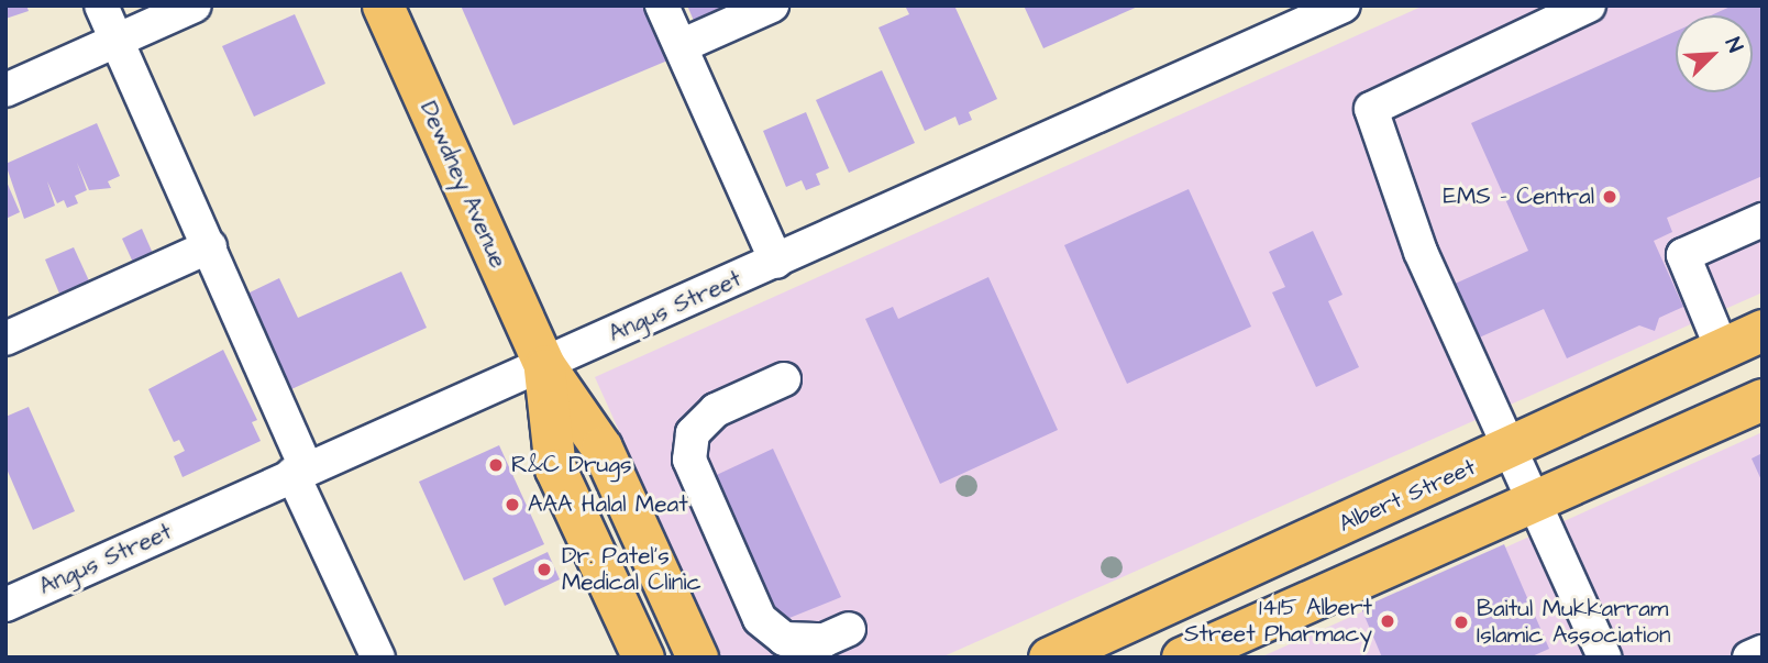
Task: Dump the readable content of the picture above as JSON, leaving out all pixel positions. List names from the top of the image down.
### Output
{
  "streets": {
    "main road": ["Dewdney Avenue", "Albert Street"],
    "street": ["Angus Street"]
  },
  "crossings": [
    ["Dewdney Avenue", "Angus Street"]
  ],
  "places": [
    "EMS - Central",
    "R&C Drugs",
    "AAA Halal Meat",
    "Dr. Patel's Medical Clinic",
    "1415 Albert Street Pharmacy",
    "Baitul Mukkarram Islamic Association"
  ],
  "north": "top right"
}
